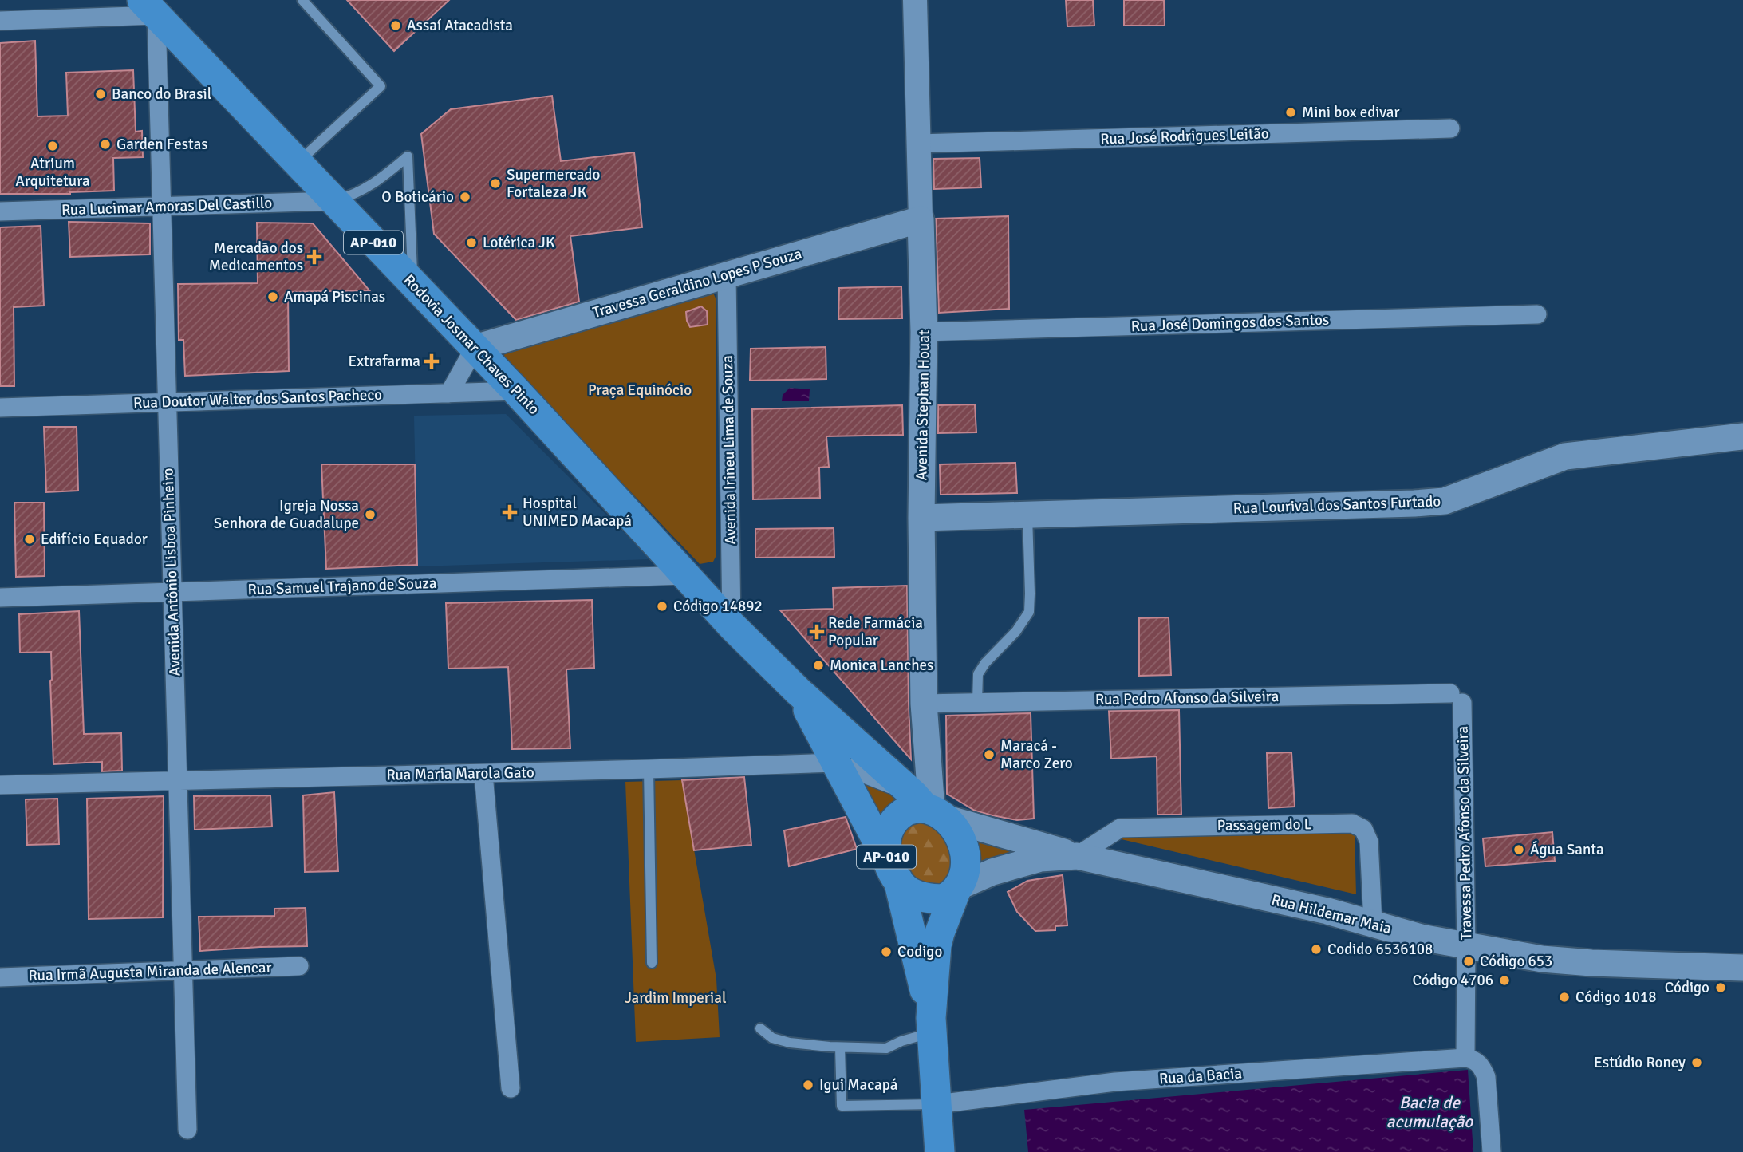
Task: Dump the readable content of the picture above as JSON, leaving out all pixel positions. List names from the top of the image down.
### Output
{
  "streets": {
    "main road": [
      "AP-010",
      "Travessa Geraldino Lopes P Souza",
      "Rodovia Josmar Chaves Pinto",
      "Avenida Stephan Houat",
      "Rua Lourival dos Santos Furtado",
      "Rua Hildemar Maia"
    ],
    "street": [
      "Rua José Rodrigues Leitão",
      "Rua Lucimar Amoras Del Castillo",
      "Rua José Domingos dos Santos",
      "Rua Doutor Walter dos Santos Pacheco",
      "Avenida Irineu Lima de Souza",
      "Avenida Antônio Lisboa Pinheiro",
      "Rua Samuel Trajano de Souza",
      "Rua Pedro Afonso da Silveira",
      "Rua Maria Marola Gato",
      "Passagem do L",
      "Travessa Pedro Afonso da Silveira",
      "Rua Irmã Augusta Miranda de Alencar",
      "Rua da Bacia"
    ]
  },
  "crossings": [
    ["Rua José Rodrigues Leitão", "Avenida Stephan Houat"],
    ["Rua Lucimar Amoras Del Castillo", "Rodovia Josmar Chaves Pinto"],
    ["Rua Lucimar Amoras Del Castillo", "Avenida Antônio Lisboa Pinheiro"],
    ["AP-010", "Rodovia Josmar Chaves Pinto"],
    ["AP-010", "Avenida Stephan Houat"],
    ["AP-010", "Rua Maria Marola Gato"],
    ["AP-010", "Rua Hildemar Maia"],
    ["Travessa Geraldino Lopes P Souza", "Rodovia Josmar Chaves Pinto"],
    ["Travessa Geraldino Lopes P Souza", "Avenida Stephan Houat"],
    ["Travessa Geraldino Lopes P Souza", "Avenida Irineu Lima de Souza"],
    ["Rua José Domingos dos Santos", "Avenida Stephan Houat"],
    ["Rodovia Josmar Chaves Pinto", "Rua Doutor Walter dos Santos Pacheco"],
    ["Rodovia Josmar Chaves Pinto", "Avenida Stephan Houat"],
    ["Rodovia Josmar Chaves Pinto", "Avenida Irineu Lima de Souza"],
    ["Rodovia Josmar Chaves Pinto", "Avenida Antônio Lisboa Pinheiro"],
    ["Rodovia Josmar Chaves Pinto", "Rua Samuel Trajano de Souza"],
    ["Rodovia Josmar Chaves Pinto", "Rua Maria Marola Gato"],
    ["Rodovia Josmar Chaves Pinto", "Rua Hildemar Maia"],
    ["Rodovia Josmar Chaves Pinto", "Rua da Bacia"],
    ["Rua Doutor Walter dos Santos Pacheco", "Avenida Antônio Lisboa Pinheiro"],
    ["Avenida Stephan Houat", "Rua Lourival dos Santos Furtado"],
    ["Avenida Stephan Houat", "Rua Pedro Afonso da Silveira"],
    ["Avenida Stephan Houat", "Rua Maria Marola Gato"],
    ["Avenida Stephan Houat", "Rua Hildemar Maia"],
    ["Avenida Antônio Lisboa Pinheiro", "Rua Samuel Trajano de Souza"],
    ["Avenida Antônio Lisboa Pinheiro", "Rua Maria Marola Gato"],
    ["Avenida Antônio Lisboa Pinheiro", "Rua Irmã Augusta Miranda de Alencar"],
    ["Rua Pedro Afonso da Silveira", "Travessa Pedro Afonso da Silveira"],
    ["Rua Maria Marola Gato", "Rua Hildemar Maia"],
    ["Passagem do L", "Rua Hildemar Maia"],
    ["Travessa Pedro Afonso da Silveira", "Rua Hildemar Maia"],
    ["Travessa Pedro Afonso da Silveira", "Rua da Bacia"]
  ],
  "water": ["Bacia de acumulação"],
  "parks": ["Praça Equinócio", "Jardim Imperial"],
  "places": {
    "other": [
      "Assaí Atacadista",
      "Banco do Brasil",
      "Mini box edivar",
      "Garden Festas",
      "Atrium Arquitetura",
      "Supermercado Fortaleza JK",
      "O Boticário",
      "Lotérica JK",
      "Amapá Piscinas",
      "Igreja Nossa Senhora de Guadalupe",
      "Edifício Equador",
      "Código 14892",
      "Monica Lanches",
      "Maracá - Marco Zero",
      "Água Santa",
      "Codido 6536108",
      "Codigo",
      "Código 653",
      "Código 4706",
      "Código",
      "Código 1018",
      "Estúdio Roney",
      "Igui Macapá"
    ],
    "health": [
      "Mercadão dos Medicamentos",
      "Extrafarma",
      "Hospital UNIMED Macapá",
      "Rede Farmácia Popular"
    ]
  }
}
